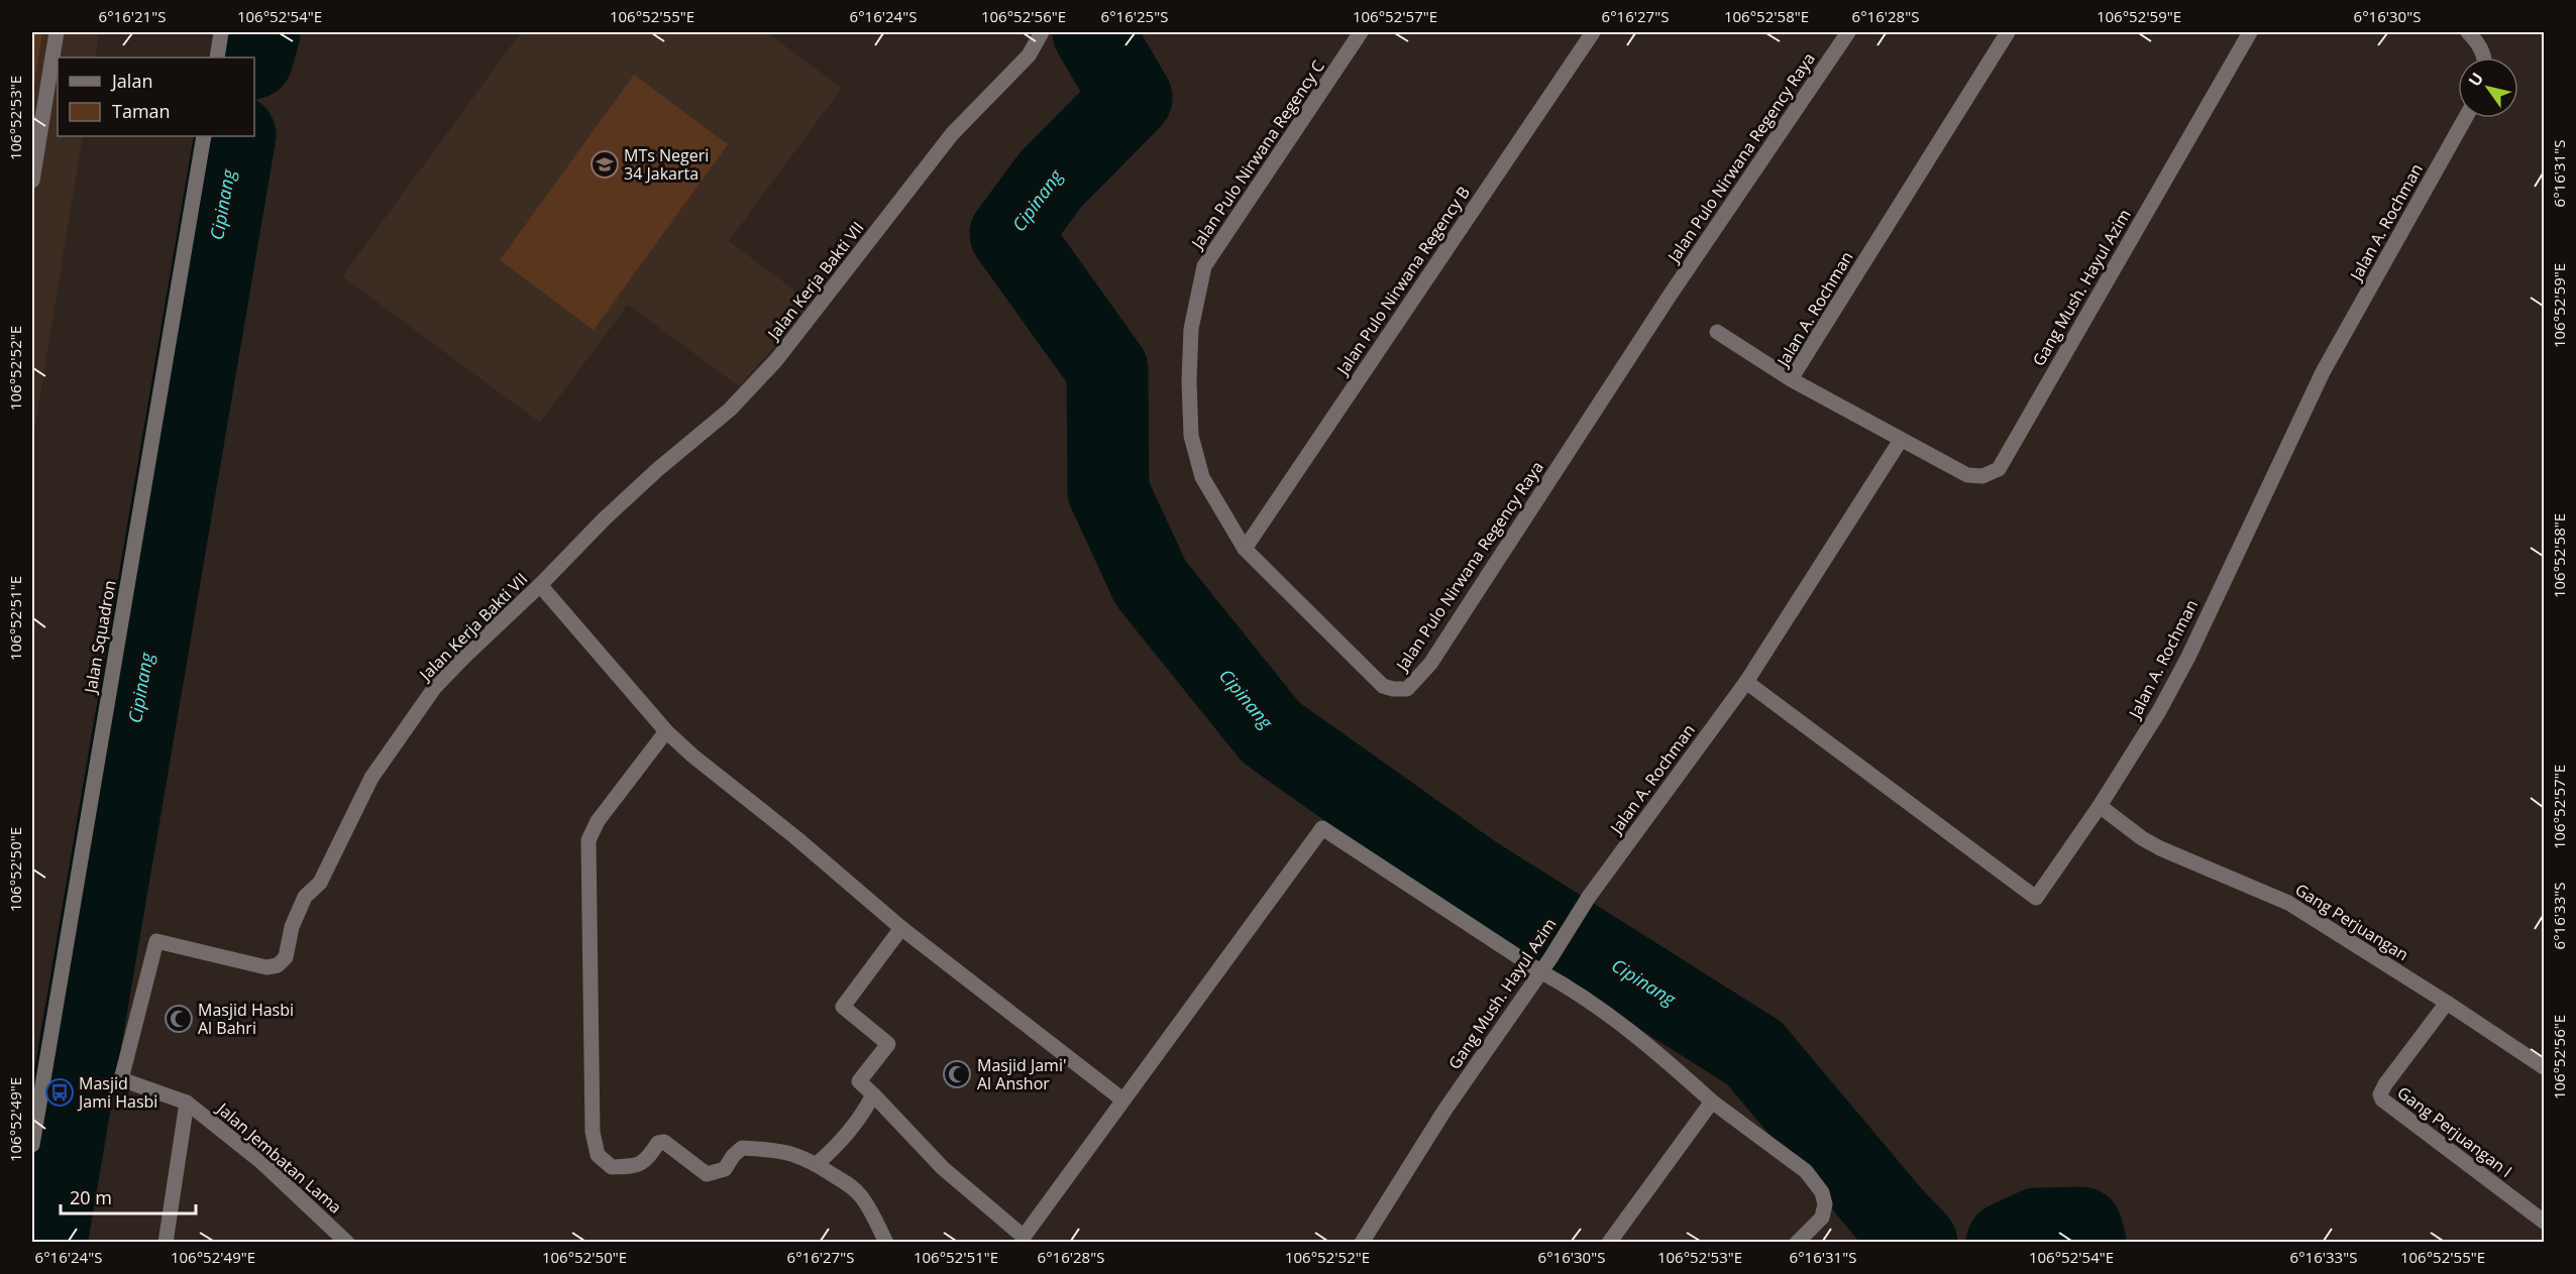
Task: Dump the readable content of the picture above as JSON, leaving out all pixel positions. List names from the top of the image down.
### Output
{
  "streets": {
    "street": [
      "Jalan Pulo Nirwana Regency C",
      "Jalan Pulo Nirwana Regency Raya",
      "Jalan A. Rochman",
      "Jalan Kerja Bakti VII",
      "Jalan Pulo Nirwana Regency B",
      "Gang Mush. Hayul Azim",
      "Jalan Squadron",
      "Gang Perjuangan",
      "Gang Perjuangan I",
      "Jalan Jembatan Lama"
    ]
  },
  "crossings": [
    ["Jalan Pulo Nirwana Regency C", "Jalan Pulo Nirwana Regency Raya"],
    ["Jalan Pulo Nirwana Regency Raya", "Jalan Pulo Nirwana Regency B"],
    ["Jalan A. Rochman", "Gang Mush. Hayul Azim"],
    ["Jalan A. Rochman", "Gang Perjuangan"],
    ["Jalan Kerja Bakti VII", "Jalan Jembatan Lama"],
    ["Gang Perjuangan", "Gang Perjuangan I"]
  ],
  "water": ["Cipinang"],
  "places": {
    "school or university": ["MTs Negeri 34 Jakarta"],
    "mosque": ["Masjid Hasbi Al Bahri", "Masjid Jami' Al Anshor"],
    "bus stop": ["Masjid Jami Hasbi"]
  },
  "legend": ["Jalan", "Taman"],
  "scale_bar": "20 m",
  "north": "top left",
  "coordinates": [
    "6°16'21\"S",
    "106°52'54\"E",
    "106°52'55\"E",
    "6°16'24\"S",
    "106°52'56\"E",
    "6°16'25\"S",
    "106°52'57\"E",
    "6°16'27\"S",
    "106°52'58\"E",
    "6°16'28\"S",
    "106°52'59\"E",
    "6°16'30\"S",
    "106°52'53\"E",
    "6°16'31\"S",
    "106°52'52\"E",
    "106°52'51\"E",
    "106°52'50\"E",
    "6°16'33\"S",
    "106°52'49\"E"
  ]
}
